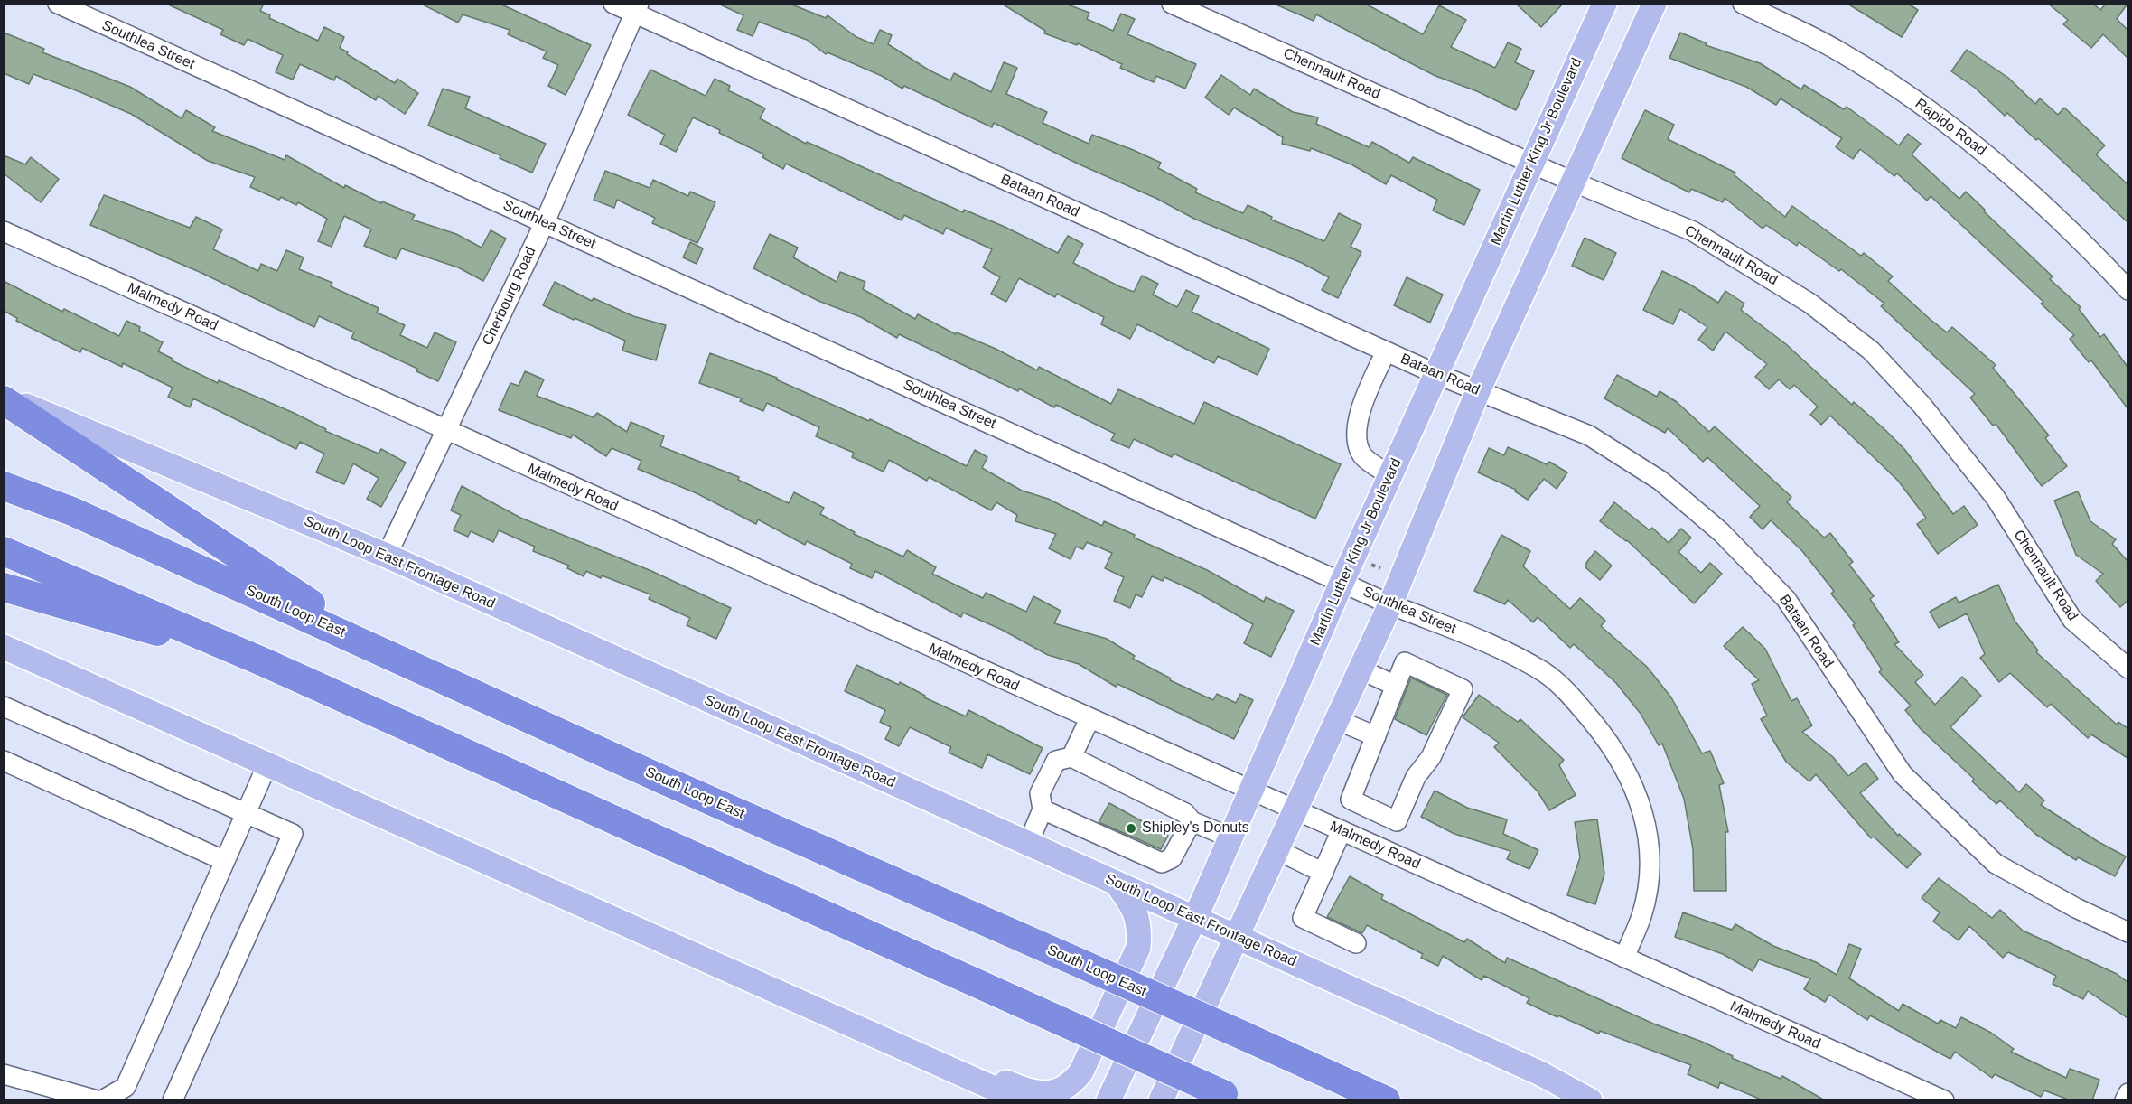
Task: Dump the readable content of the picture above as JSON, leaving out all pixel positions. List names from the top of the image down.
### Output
{
  "streets": {
    "highway": ["South Loop East"],
    "main road": ["Martin Luther King Jr Boulevard", "South Loop East Frontage Road"],
    "street": [
      "Southlea Street",
      "Chennault Road",
      "Rapido Road",
      "Bataan Road",
      "Cherbourg Road",
      "Malmedy Road"
    ]
  },
  "crossings": [
    ["Southlea Street", "Martin Luther King Jr Boulevard"],
    ["Southlea Street", "Cherbourg Road"],
    ["Southlea Street", "Malmedy Road"],
    ["Chennault Road", "Martin Luther King Jr Boulevard"],
    ["Martin Luther King Jr Boulevard", "Bataan Road"],
    ["Martin Luther King Jr Boulevard", "Malmedy Road"],
    ["Martin Luther King Jr Boulevard", "South Loop East Frontage Road"],
    ["Bataan Road", "Cherbourg Road"],
    ["Cherbourg Road", "Malmedy Road"],
    ["Cherbourg Road", "South Loop East Frontage Road"]
  ],
  "places": ["Shipley's Donuts"]
}
